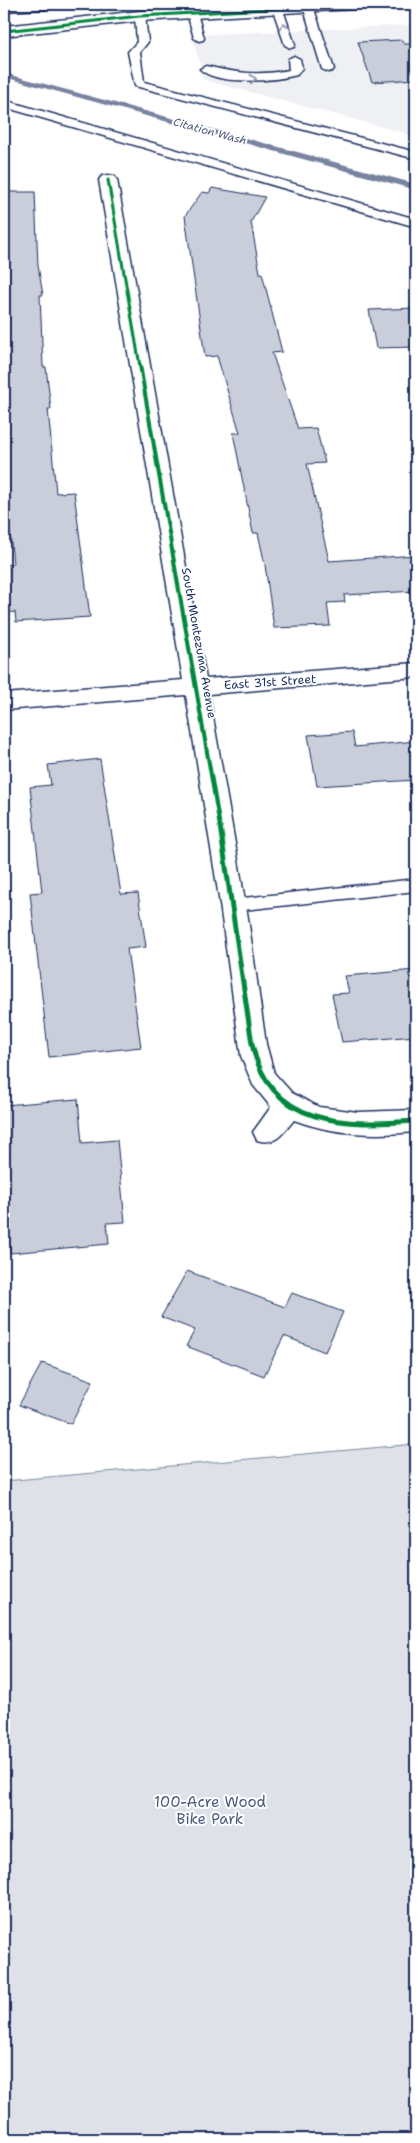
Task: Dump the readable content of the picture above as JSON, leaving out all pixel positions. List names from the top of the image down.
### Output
{
  "streets": {
    "street": ["South Montezuma Avenue", "East 31st Street"]
  },
  "crossings": [
    ["South Montezuma Avenue", "East 31st Street"]
  ],
  "water": ["Citation Wash"],
  "parks": ["100-Acre Wood Bike Park"]
}
